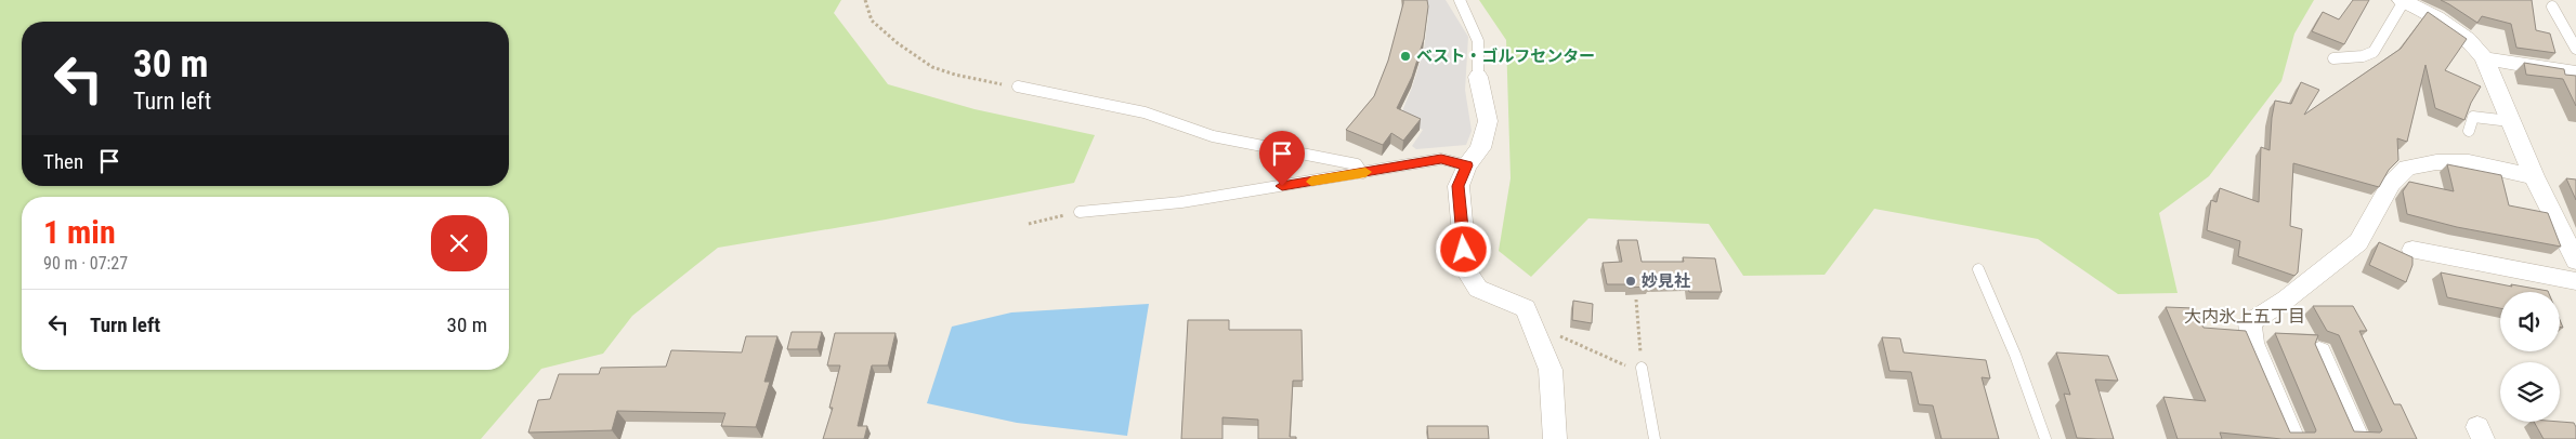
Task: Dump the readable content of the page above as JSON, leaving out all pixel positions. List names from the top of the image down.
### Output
{
  "districts": ["大内氷上五丁目"],
  "places": ["ベスト・ゴルフセンター", "妙見社"],
  "page": {
    "turn": ["30 m", "Turn left"],
    "then": "Then",
    "heading": ["1 min", "90 m · 07:27"],
    "list": [
      {
        "name": "Turn left",
        "value": "30 m"
      }
    ]
  }
}
